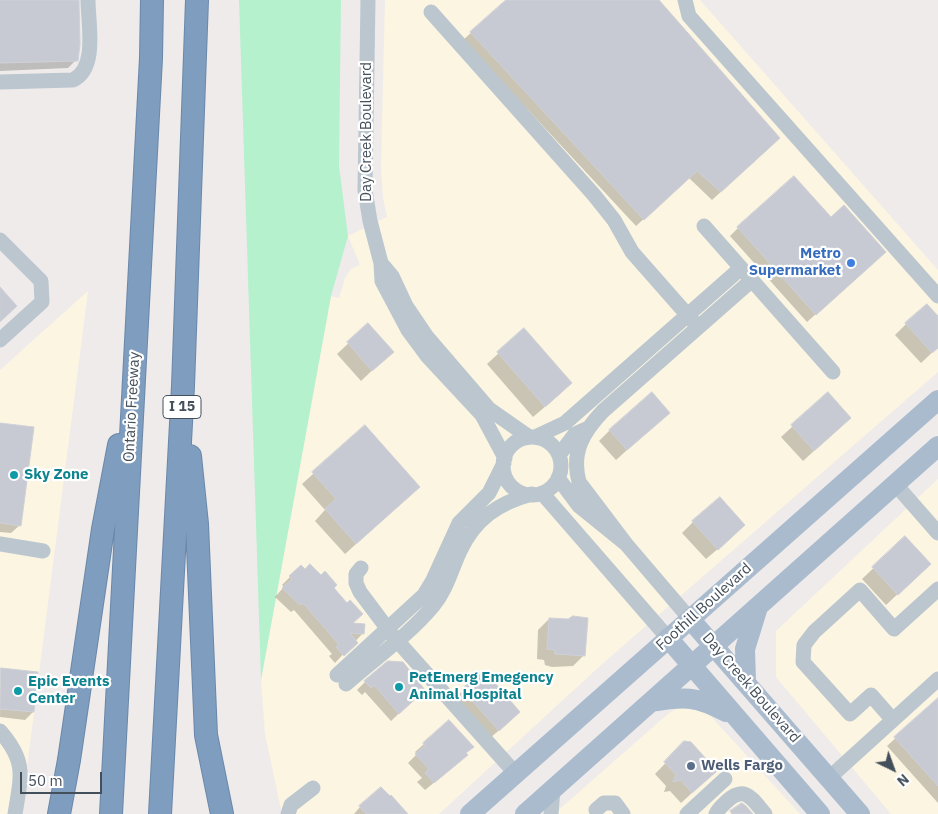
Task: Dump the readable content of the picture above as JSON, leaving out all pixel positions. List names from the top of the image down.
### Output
{
  "streets": {
    "highway": ["Ontario Freeway", "I 15"],
    "main road": ["Day Creek Boulevard", "Foothill Boulevard"]
  },
  "crossings": [
    ["Day Creek Boulevard", "Foothill Boulevard"]
  ],
  "places": [
    "Metro Supermarket",
    "Sky Zone",
    "PetEmerg Emegency Animal Hospital",
    "Epic Events Center",
    "Wells Fargo"
  ],
  "scale_bar": "50 m",
  "north": "bottom right"
}
